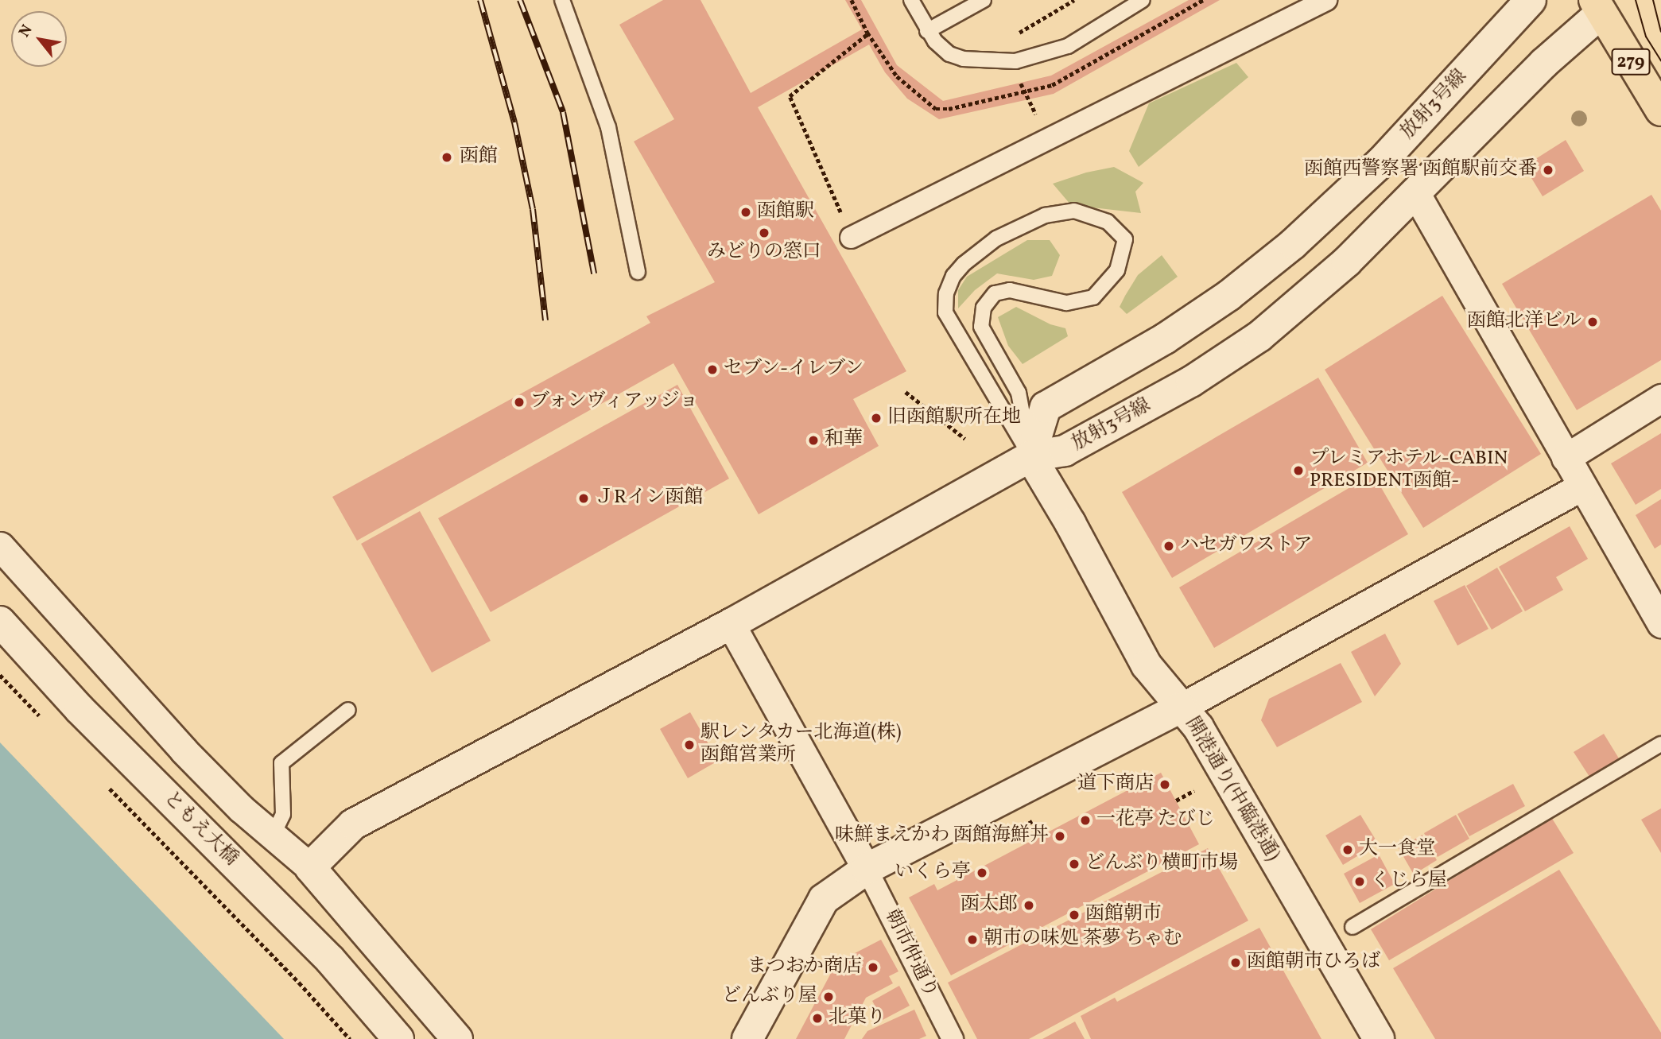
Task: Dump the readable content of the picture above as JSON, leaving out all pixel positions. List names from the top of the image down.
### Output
{
  "streets": {
    "highway": ["279"],
    "street": [
      "放射3号線",
      "開港通り(中臨港通)",
      "ともえ大橋",
      "朝市仲通り"
    ]
  },
  "crossings": [
    ["279", "放射3号線"],
    ["放射3号線", "開港通り(中臨港通)"]
  ],
  "places": [
    "函館",
    "函館西警察署 函館駅前交番",
    "函館駅",
    "みどりの窓口",
    "函館北洋ビル",
    "セブン-イレブン",
    "ブォンヴィアッジョ",
    "旧函館駅所在地",
    "和華",
    "プレミアホテル-CABIN PRESIDENT函館-",
    "ＪRイン函館",
    "ハセガワストア",
    "駅レンタカー北海道(株) 函館営業所",
    "道下商店",
    "一花亭 たびじ",
    "味鮮まえかわ 函館海鮮丼",
    "大一食堂",
    "どんぶり横町市場",
    "いくら亭",
    "くじら屋",
    "函太郎",
    "函館朝市",
    "朝市の味処 茶夢 ちゃむ",
    "函館朝市ひろば",
    "まつおか商店",
    "どんぶり屋",
    "北菓り"
  ],
  "north": "top left"
}
